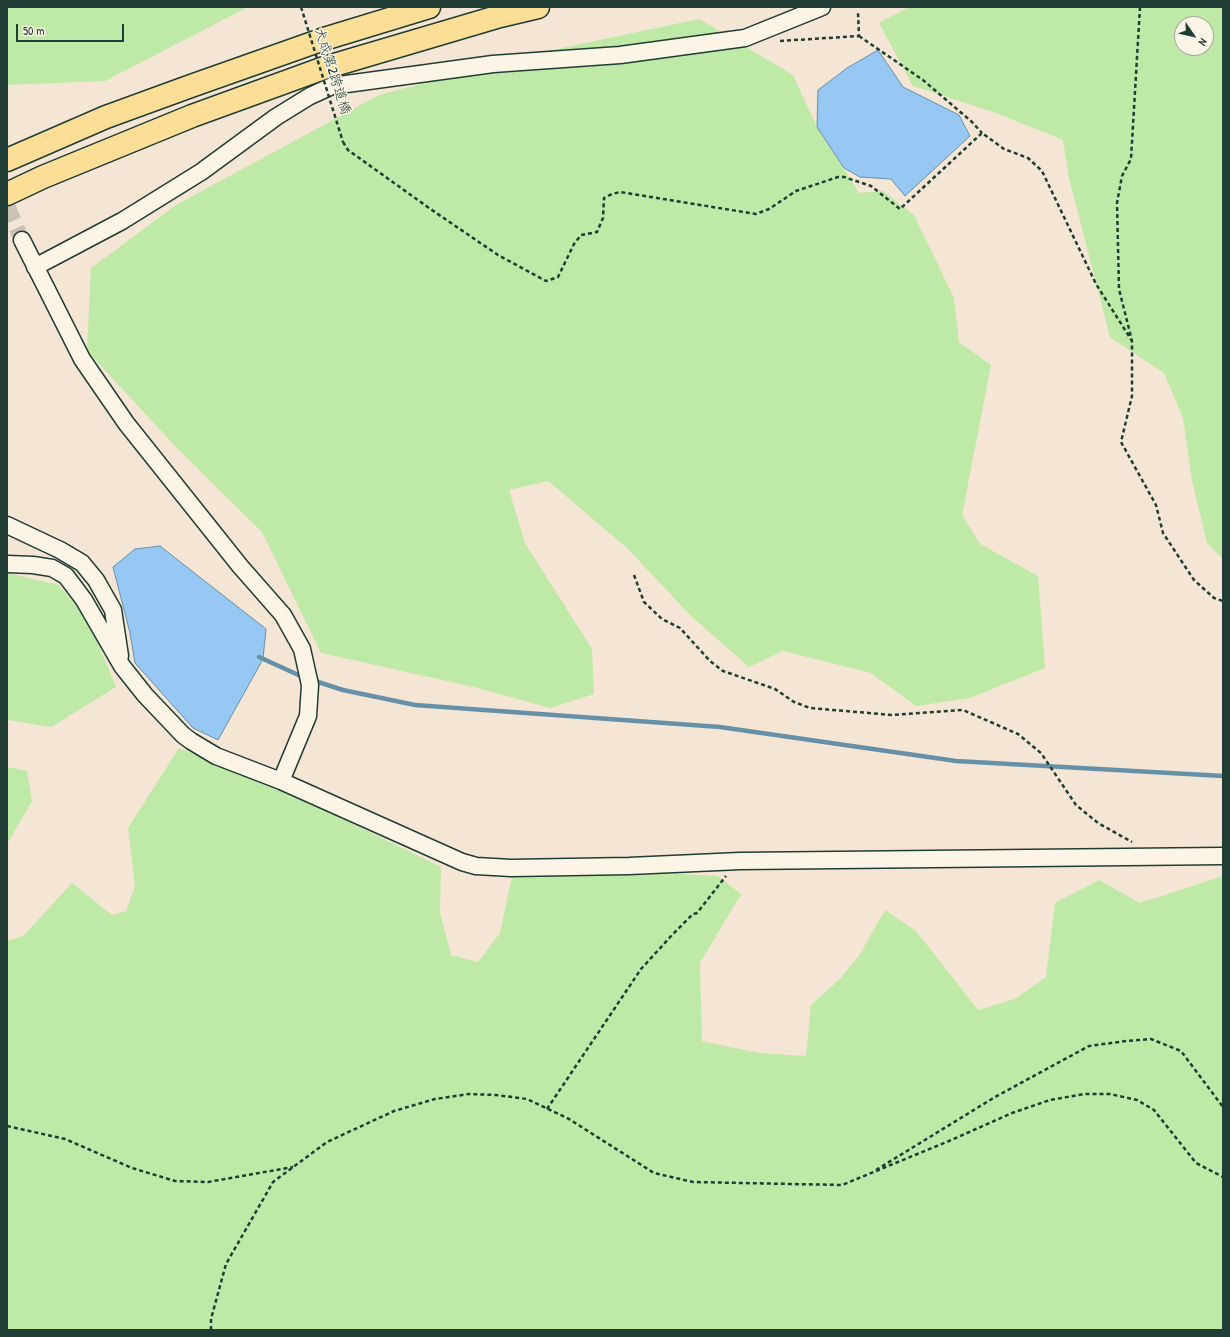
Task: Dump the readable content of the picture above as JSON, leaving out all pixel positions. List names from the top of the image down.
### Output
{
  "streets": {
    "path": ["犬成第2跨道橋"]
  },
  "scale_bar": "50 m",
  "north": "bottom right"
}
